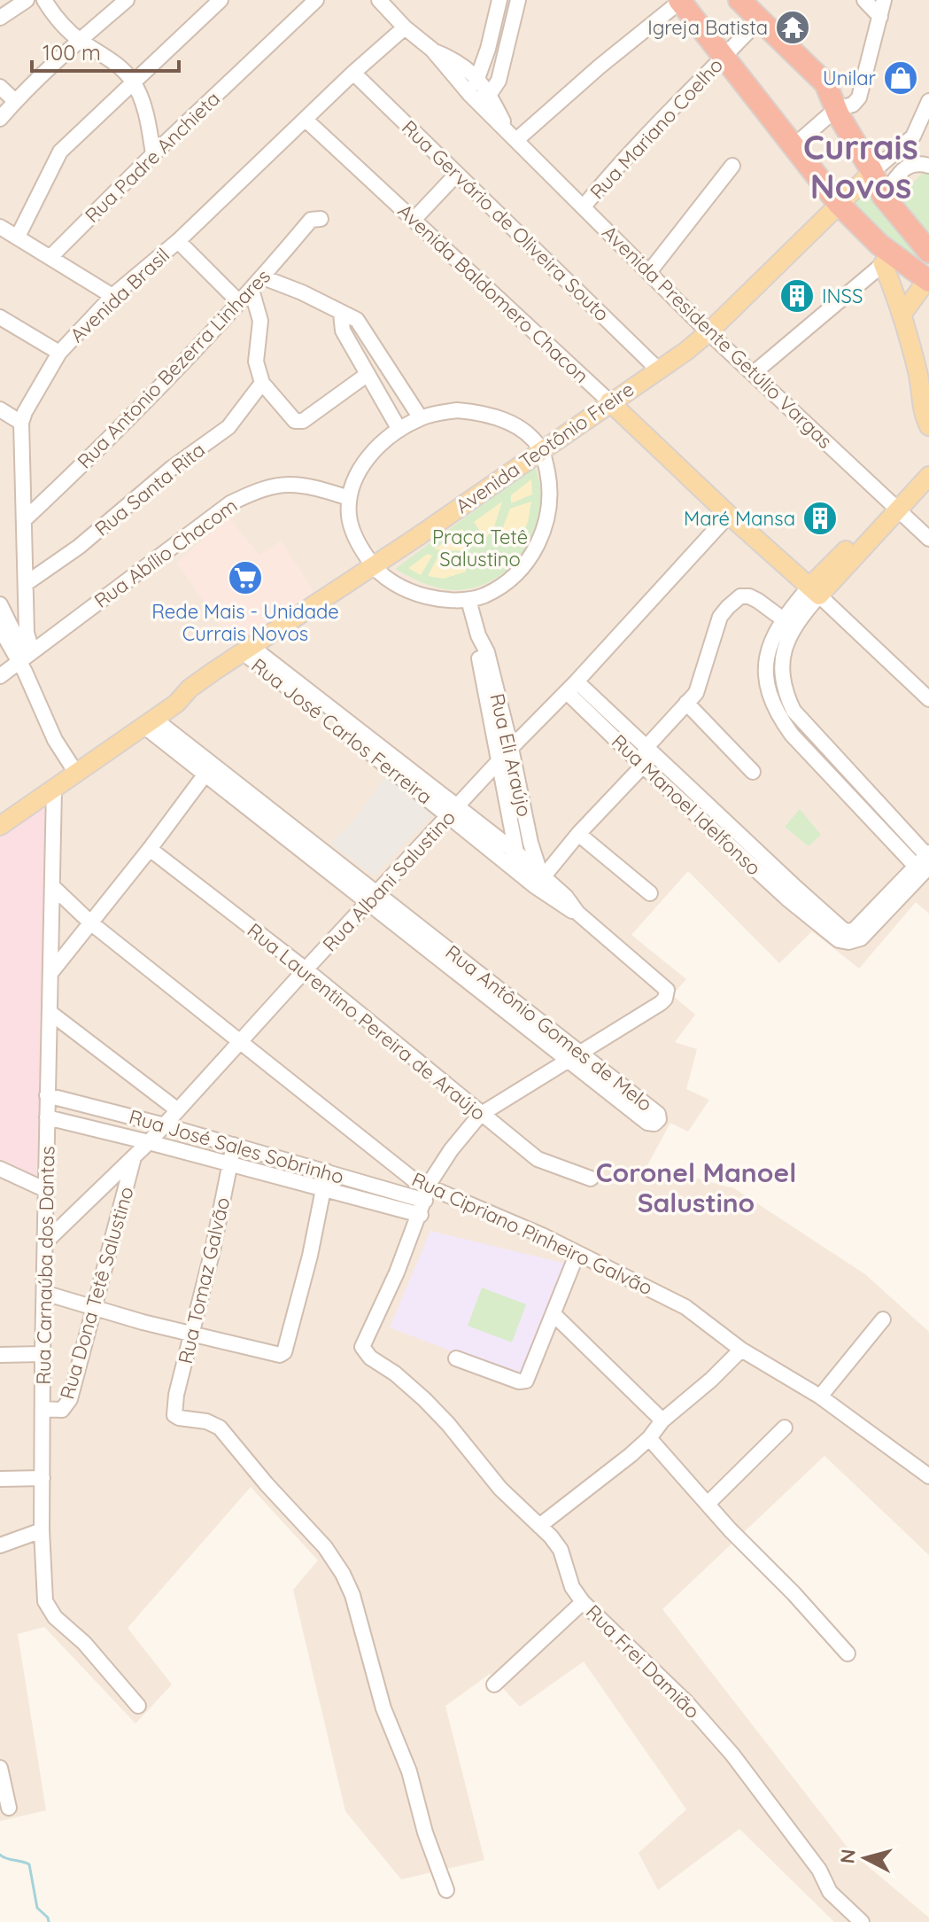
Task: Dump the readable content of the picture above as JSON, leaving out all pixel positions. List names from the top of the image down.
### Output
{
  "streets": {
    "main road": ["Avenida Baldomero Chacon", "Avenida Teotônio Freire"],
    "street": [
      "Rua Mariano Coelho",
      "Rua Padre Anchieta",
      "Rua Gervário de Oliveira Souto",
      "Avenida Brasil",
      "Avenida Presidente Getúlio Vargas",
      "Rua Antonio Bezerra Linhares",
      "Rua Santa Rita",
      "Rua Abílio Chacom",
      "Rua José Carlos Ferreira",
      "Rua Eli Araújo",
      "Rua Manoel Idelfonso",
      "Rua Albani Salustino",
      "Rua Laurentino Pereira de Araújo",
      "Rua Antônio Gomes de Melo",
      "Rua José Sales Sobrinho",
      "Rua Cipriano Pinheiro Galvão",
      "Rua Carnaúba dos Dantas",
      "Rua Tomaz Galvão",
      "Rua Dona Tetê Salustino",
      "Rua Frei Damião"
    ]
  },
  "crossings": [
    ["Rua Mariano Coelho", "Avenida Presidente Getúlio Vargas"],
    ["Rua Gervário de Oliveira Souto", "Avenida Brasil"],
    ["Rua Gervário de Oliveira Souto", "Avenida Teotônio Freire"],
    ["Avenida Baldomero Chacon", "Avenida Brasil"],
    ["Avenida Baldomero Chacon", "Avenida Teotônio Freire"],
    ["Avenida Baldomero Chacon", "Rua Albani Salustino"],
    ["Avenida Brasil", "Avenida Presidente Getúlio Vargas"],
    ["Avenida Brasil", "Rua Antonio Bezerra Linhares"],
    ["Avenida Brasil", "Rua Santa Rita"],
    ["Avenida Brasil", "Rua Abílio Chacom"],
    ["Avenida Presidente Getúlio Vargas", "Avenida Teotônio Freire"],
    ["Avenida Teotônio Freire", "Rua José Carlos Ferreira"],
    ["Rua José Carlos Ferreira", "Rua Eli Araújo"],
    ["Rua José Carlos Ferreira", "Rua Albani Salustino"],
    ["Rua José Carlos Ferreira", "Rua Antônio Gomes de Melo"],
    ["Rua Eli Araújo", "Rua Albani Salustino"],
    ["Rua Manoel Idelfonso", "Rua Albani Salustino"],
    ["Rua Albani Salustino", "Rua Laurentino Pereira de Araújo"],
    ["Rua Albani Salustino", "Rua Antônio Gomes de Melo"],
    ["Rua Albani Salustino", "Rua José Sales Sobrinho"],
    ["Rua Albani Salustino", "Rua Cipriano Pinheiro Galvão"],
    ["Rua Albani Salustino", "Rua Carnaúba dos Dantas"],
    ["Rua Albani Salustino", "Rua Dona Tetê Salustino"],
    ["Rua José Sales Sobrinho", "Rua Cipriano Pinheiro Galvão"],
    ["Rua José Sales Sobrinho", "Rua Carnaúba dos Dantas"],
    ["Rua José Sales Sobrinho", "Rua Tomaz Galvão"],
    ["Rua José Sales Sobrinho", "Rua Frei Damião"],
    ["Rua Cipriano Pinheiro Galvão", "Rua Carnaúba dos Dantas"],
    ["Rua Cipriano Pinheiro Galvão", "Rua Frei Damião"],
    ["Rua Carnaúba dos Dantas", "Rua Dona Tetê Salustino"]
  ],
  "districts": ["Currais Novos", "Coronel Manoel Salustino"],
  "parks": ["Praça Tetê Salustino"],
  "places": {
    "temple": ["Igreja Batista"],
    "shop": ["Unilar"],
    "building": ["INSS", "Maré Mansa"],
    "supermarket": ["Rede Mais - Unidade Currais Novos"]
  },
  "scale_bar": "100 m",
  "north": "left"
}
